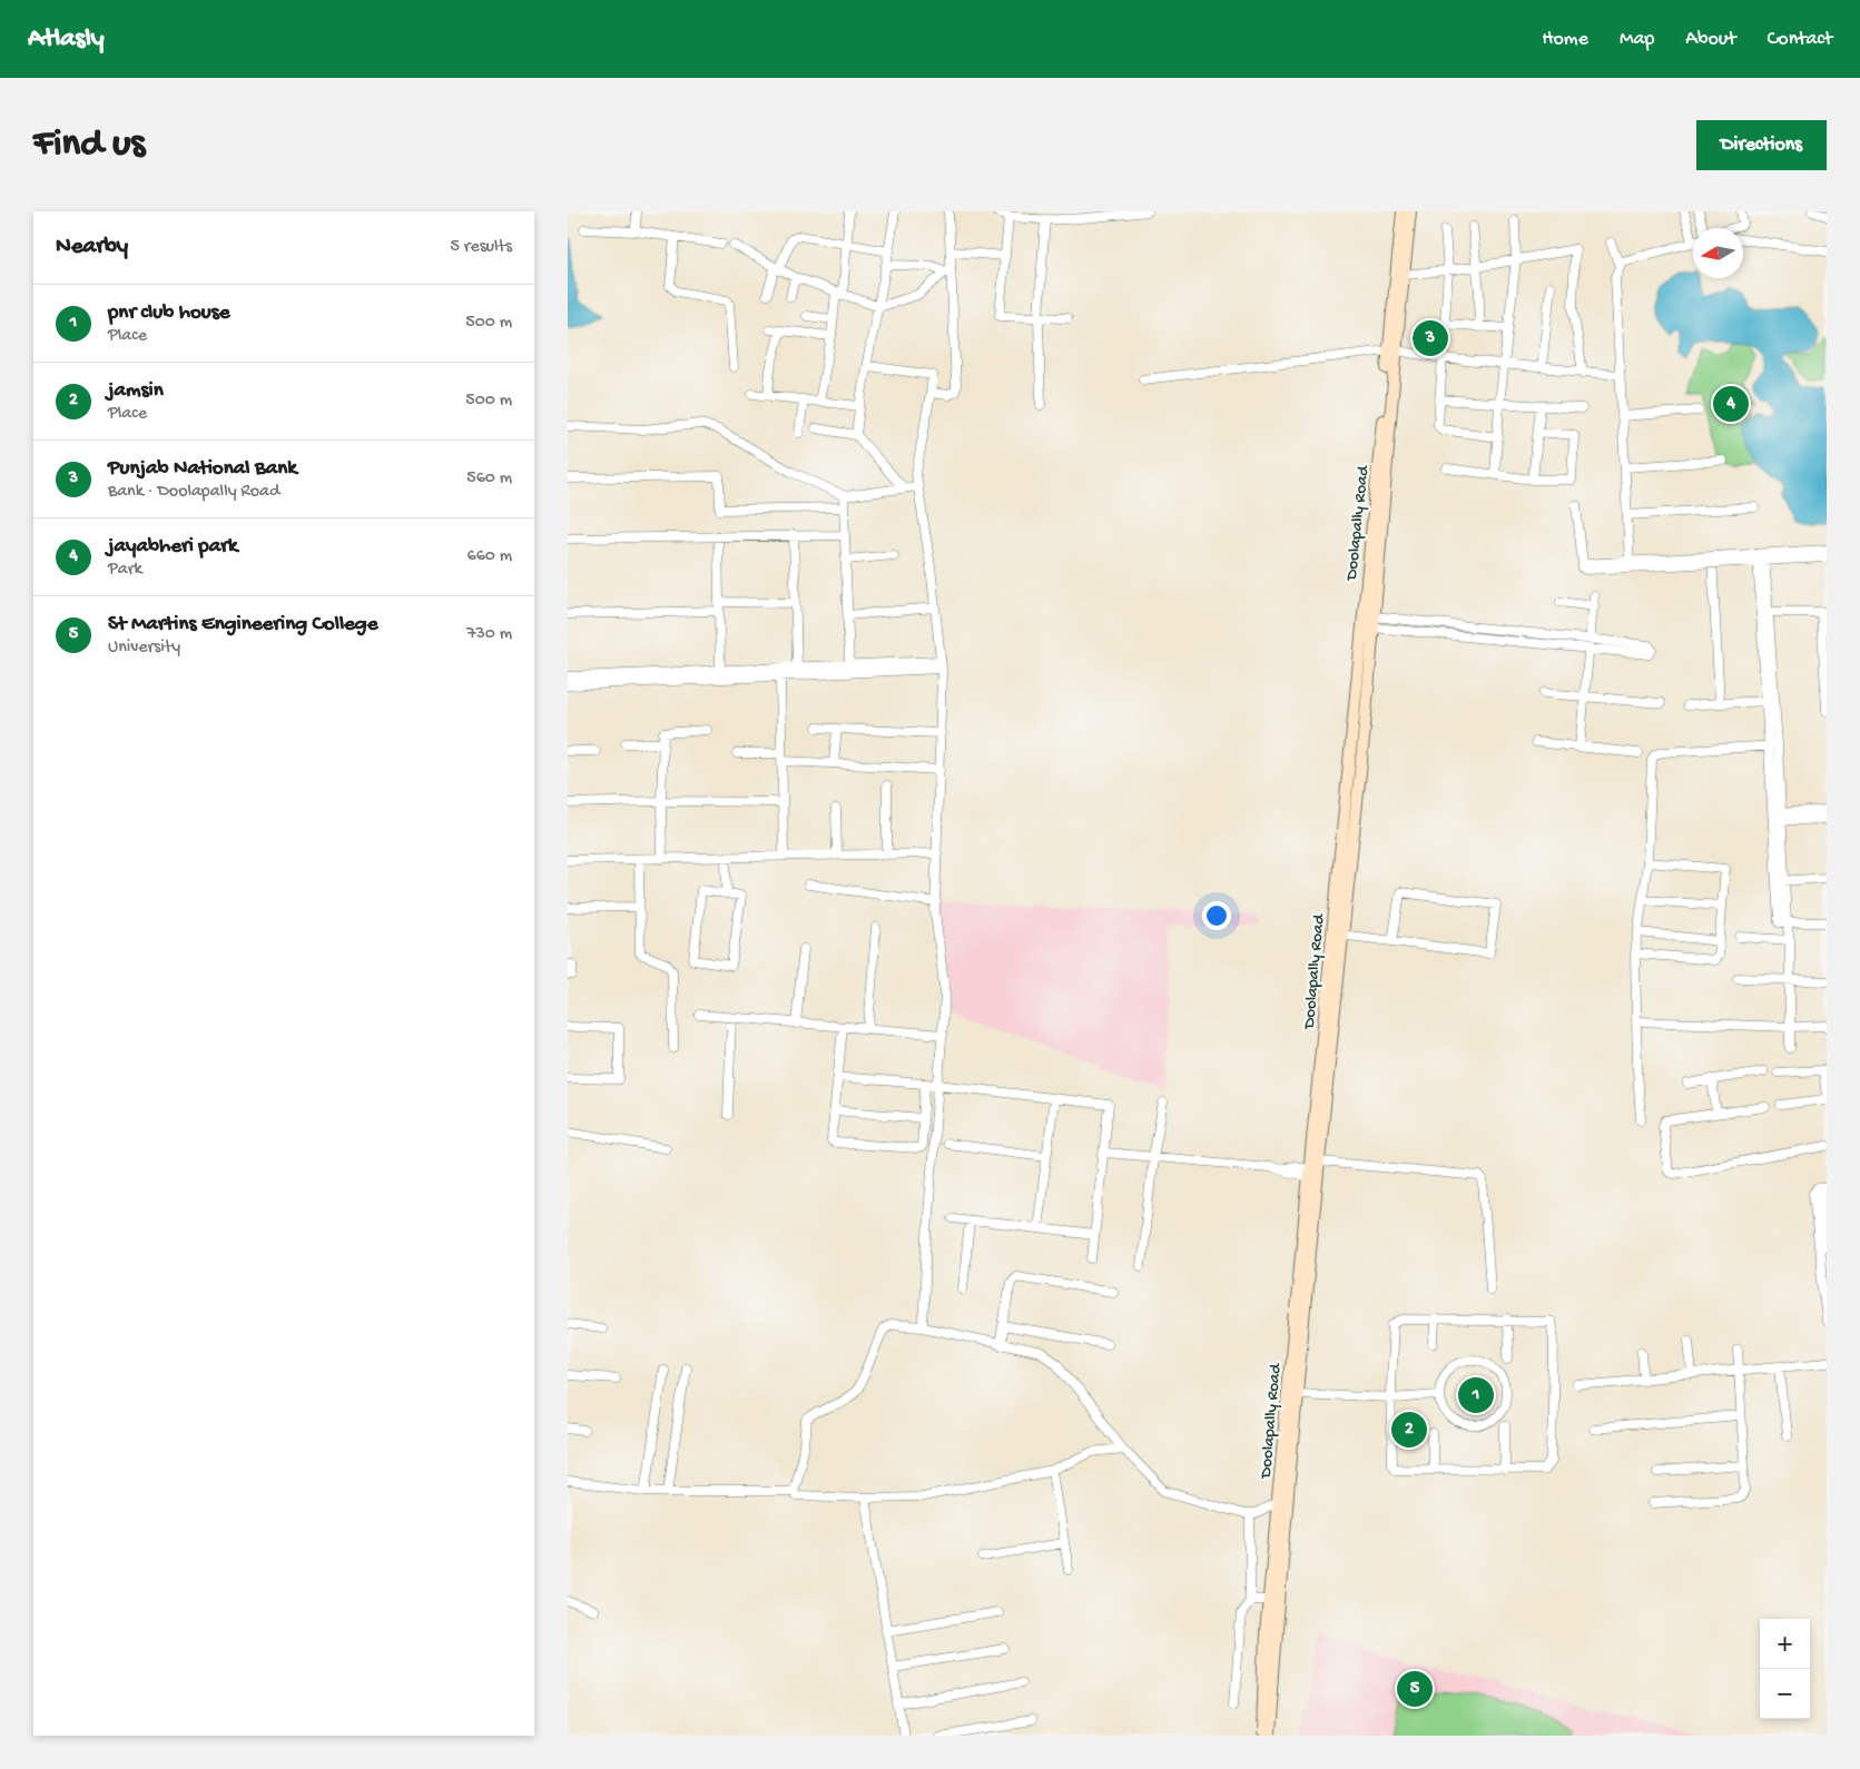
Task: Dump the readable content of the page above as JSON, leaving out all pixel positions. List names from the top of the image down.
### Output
{
  "streets": {
    "main road": ["Doolapally Road"]
  },
  "north": "left",
  "page": {
    "header": "Atlasly",
    "nav": [
      "Home",
      "Map",
      "About",
      "Contact"
    ],
    "buttons": "Directions",
    "title": "Find us",
    "heading": ["Nearby", "5 results"],
    "list": [
      {
        "mark": "1",
        "name": "pnr club house",
        "note": "Place",
        "value": "500 m"
      },
      {
        "mark": "2",
        "name": "jamsin",
        "note": "Place",
        "value": "500 m"
      },
      {
        "mark": "3",
        "name": "Punjab National Bank",
        "note": "Bank · Doolapally Road",
        "value": "560 m"
      },
      {
        "mark": "4",
        "name": "jayabheri park",
        "note": "Park",
        "value": "660 m"
      },
      {
        "mark": "5",
        "name": "St Martins Engineering College",
        "note": "University",
        "value": "730 m"
      }
    ],
    "pins": [
      "3",
      "4",
      "1",
      "2",
      "5"
    ],
    "map_buttons": ["+", "−"]
  }
}
